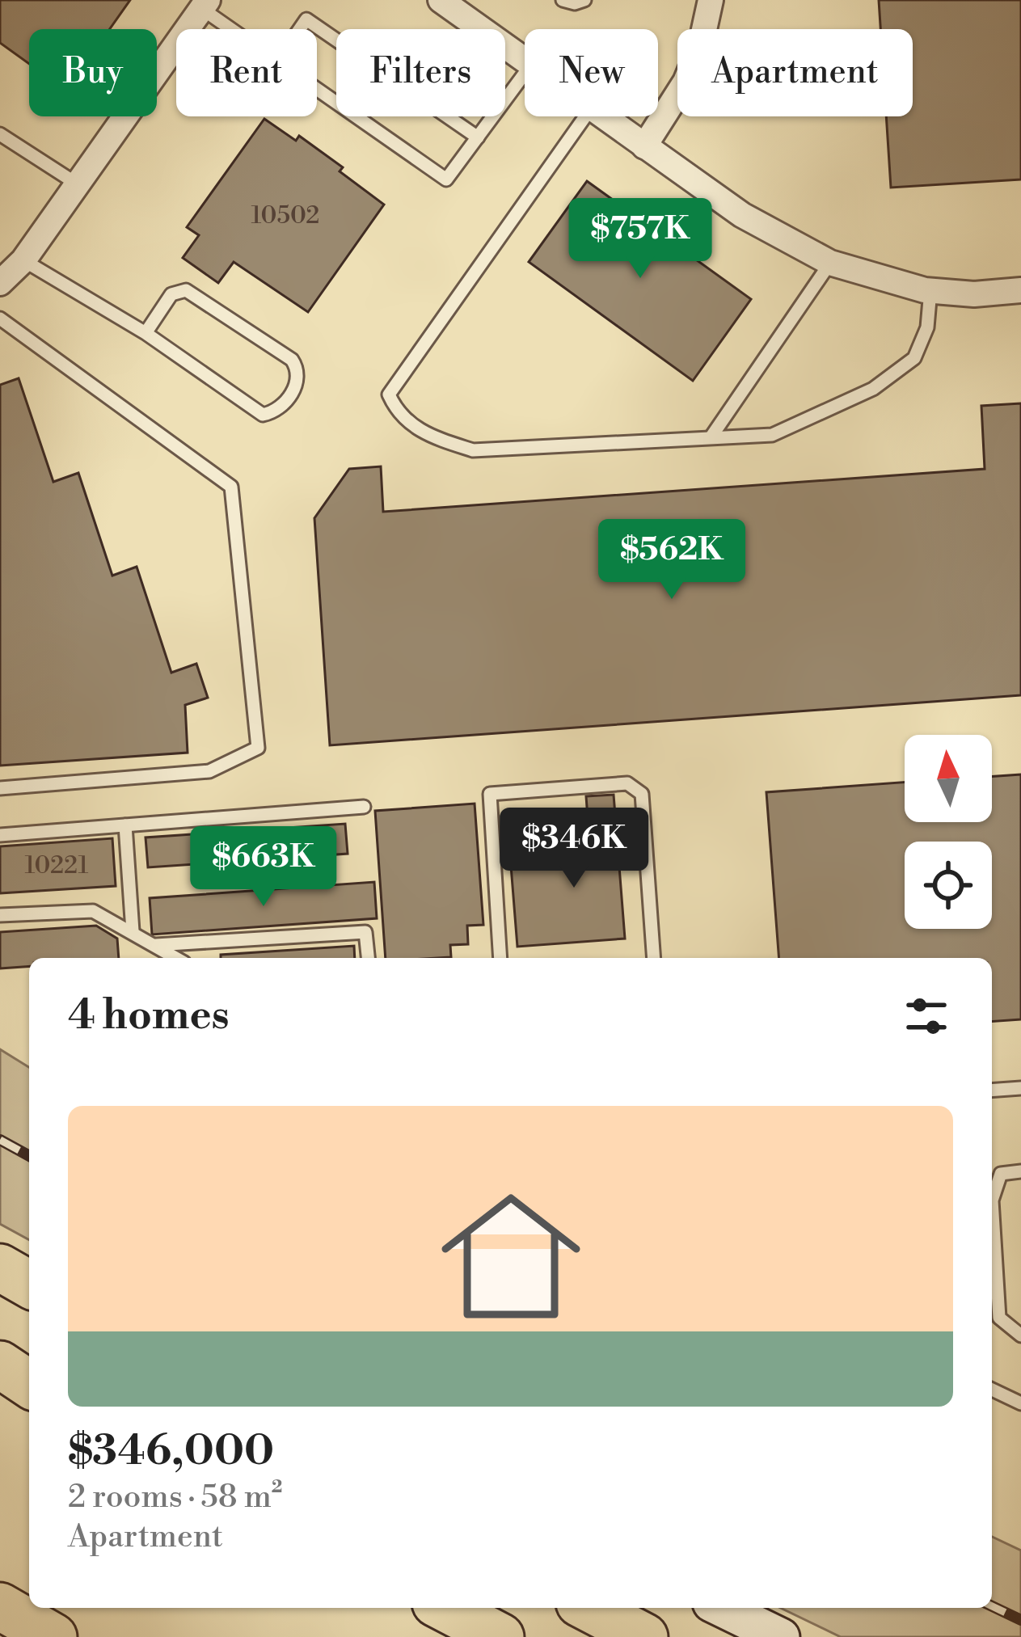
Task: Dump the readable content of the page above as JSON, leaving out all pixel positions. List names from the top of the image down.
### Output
{
  "house_numbers": ["10502", "10221"],
  "north": "top",
  "page": {
    "chip": [
      "Buy",
      "Rent",
      "Filters",
      "New",
      "Apartment"
    ],
    "price": [
      "$757K",
      "$562K",
      "$346K",
      "$663K"
    ],
    "heading": "4 homes",
    "list": [
      {
        "name": "$346,000",
        "note": "2 rooms · 58 m² · Apartment"
      }
    ]
  }
}
